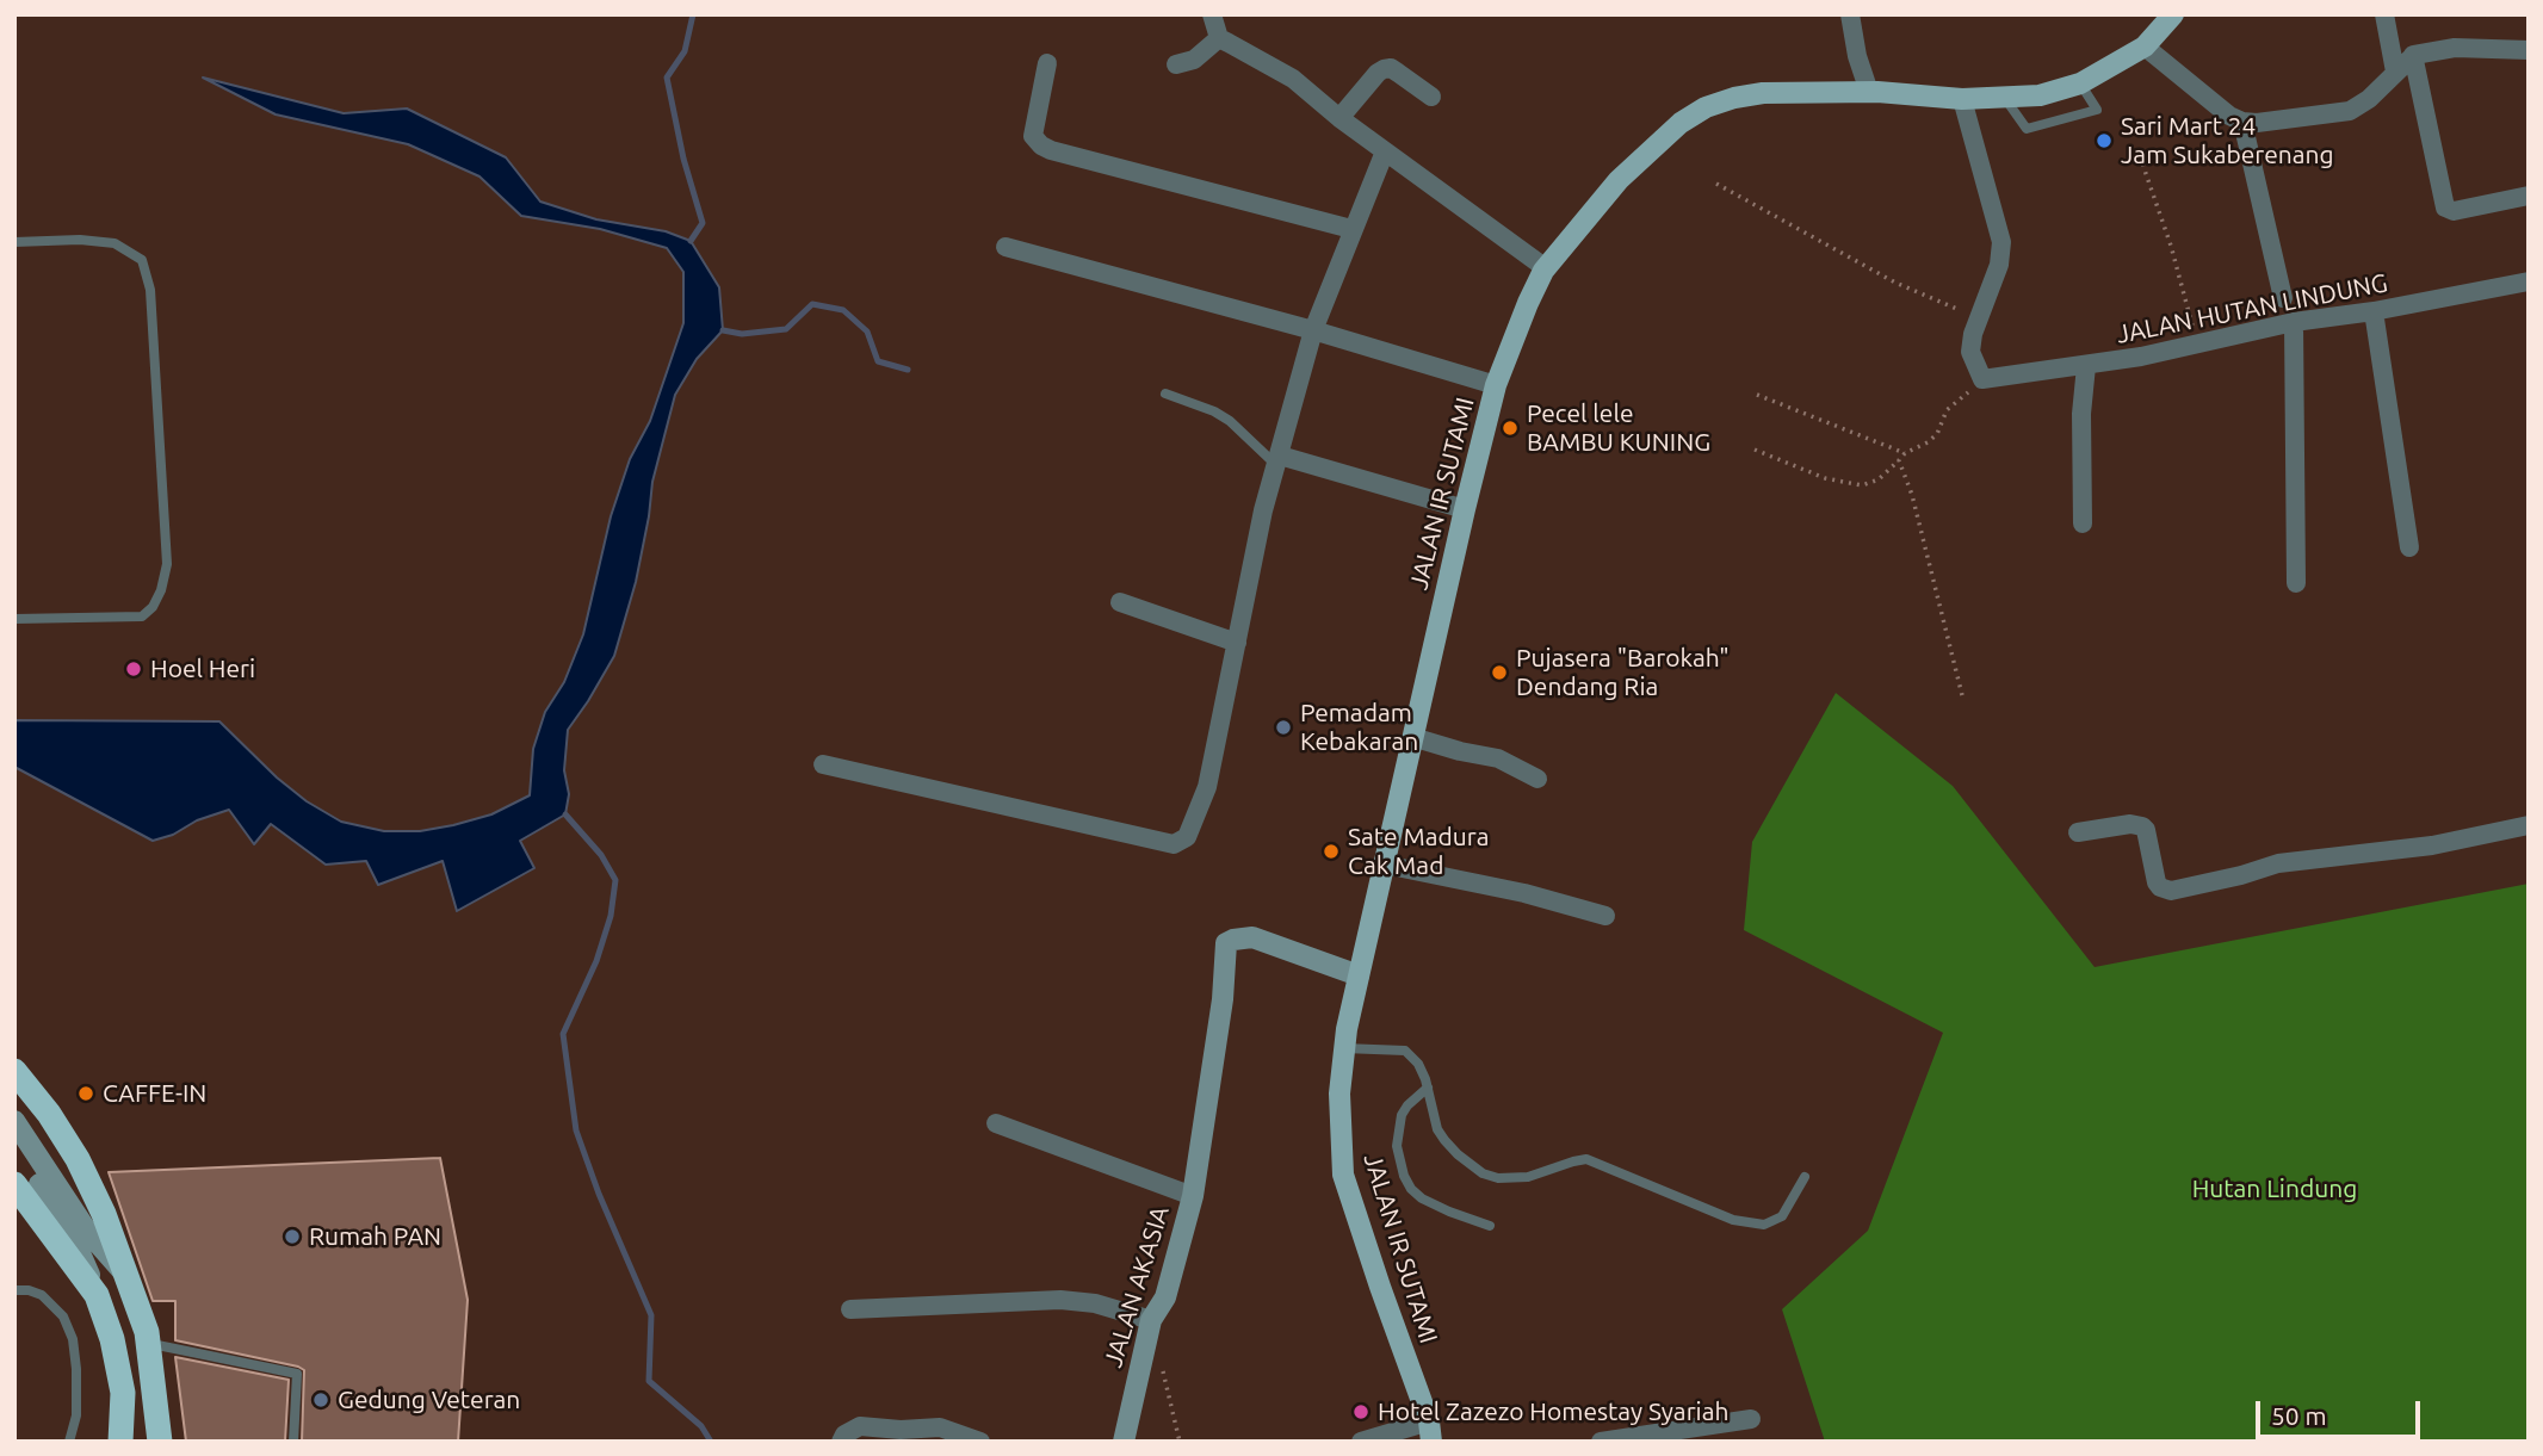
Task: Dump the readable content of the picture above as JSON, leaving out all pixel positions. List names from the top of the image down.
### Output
{
  "streets": {
    "main road": ["JALAN IR SUTAMI"],
    "street": ["JALAN HUTAN LINDUNG", "JALAN AKASIA"]
  },
  "crossings": [
    ["JALAN IR SUTAMI", "JALAN AKASIA"]
  ],
  "parks": ["Hutan Lindung"],
  "places": [
    "Sari Mart 24 Jam Sukaberenang",
    "Pecel lele BAMBU KUNING",
    "Hoel Heri",
    "Pujasera \"Barokah\" Dendang Ria",
    "Pemadam Kebakaran",
    "Sate Madura Cak Mad",
    "CAFFE-IN",
    "Rumah PAN",
    "Gedung Veteran",
    "Hotel Zazezo Homestay Syariah"
  ],
  "scale_bar": "50 m"
}
